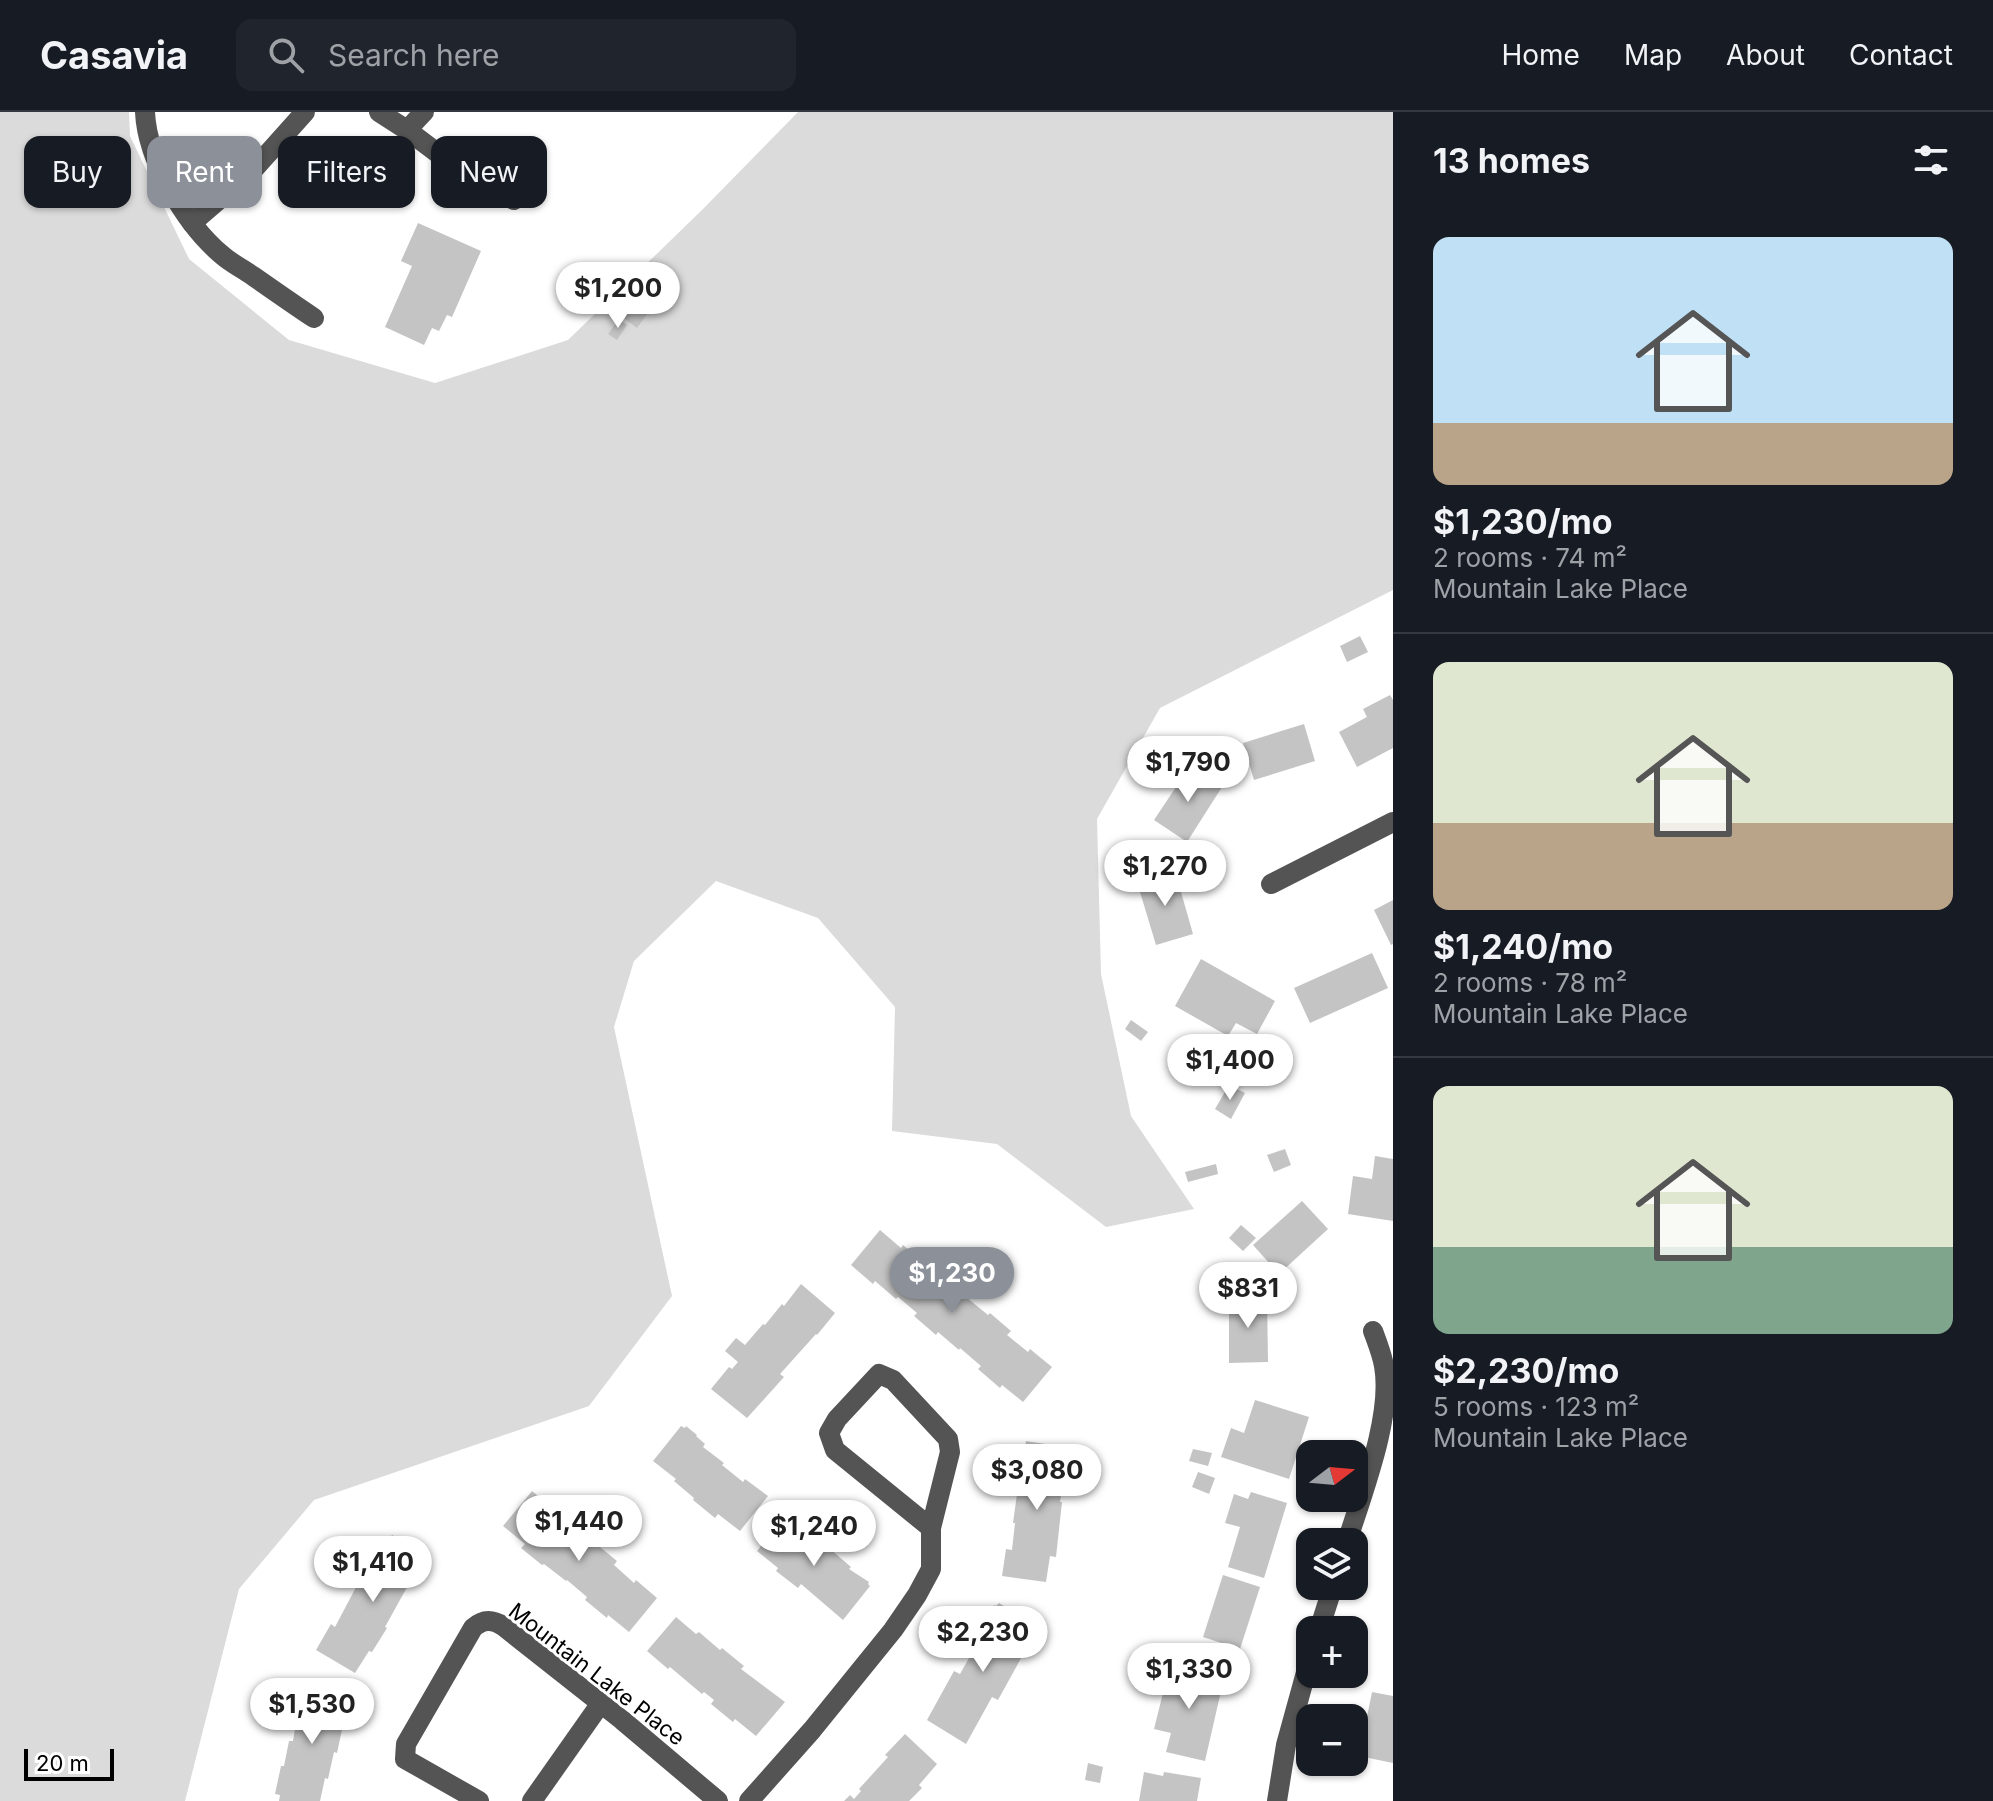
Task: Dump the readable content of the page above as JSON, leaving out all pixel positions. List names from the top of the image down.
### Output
{
  "streets": {
    "street": ["Mountain Lake Place"]
  },
  "scale_bar": "20 m",
  "north": "right",
  "page": {
    "header": "Casavia",
    "search": "Search here",
    "nav": [
      "Home",
      "Map",
      "About",
      "Contact"
    ],
    "heading": "13 homes",
    "chip": [
      "Buy",
      "Rent",
      "Filters",
      "New"
    ],
    "list": [
      {
        "name": "$1,230/mo",
        "note": "2 rooms · 74 m² · Mountain Lake Place"
      },
      {
        "name": "$1,240/mo",
        "note": "2 rooms · 78 m² · Mountain Lake Place"
      },
      {
        "name": "$2,230/mo",
        "note": "5 rooms · 123 m² · Mountain Lake Place"
      }
    ],
    "price": [
      "$1,200",
      "$1,790",
      "$1,270",
      "$1,400",
      "$1,230",
      "$831",
      "$3,080",
      "$1,440",
      "$1,240",
      "$1,410",
      "$2,230",
      "$1,330",
      "$1,530"
    ],
    "map_buttons": ["+", "−"],
    "scale": "20 m"
  }
}
